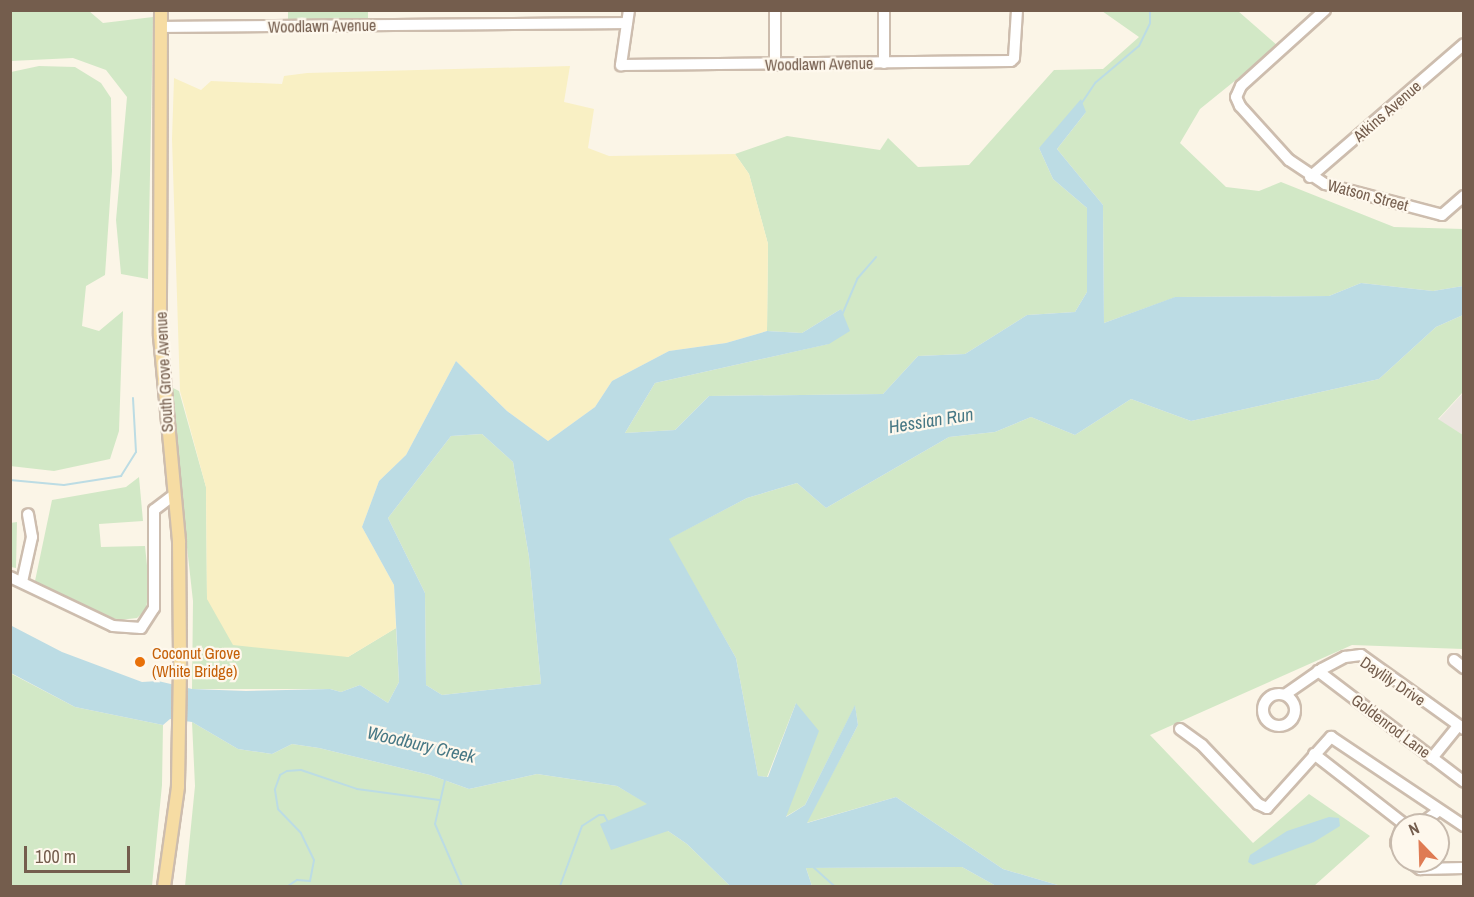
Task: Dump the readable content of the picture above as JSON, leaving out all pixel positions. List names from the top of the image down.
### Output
{
  "streets": {
    "main road": ["South Grove Avenue"],
    "street": [
      "Woodlawn Avenue",
      "Atkins Avenue",
      "Watson Street",
      "Daylily Drive",
      "Goldenrod Lane"
    ]
  },
  "crossings": [
    ["Woodlawn Avenue", "South Grove Avenue"],
    ["Atkins Avenue", "Watson Street"],
    ["Daylily Drive", "Goldenrod Lane"]
  ],
  "water": ["Hessian Run", "Woodbury Creek"],
  "places": ["Coconut Grove (White Bridge)"],
  "scale_bar": "100 m",
  "north": "top left"
}
